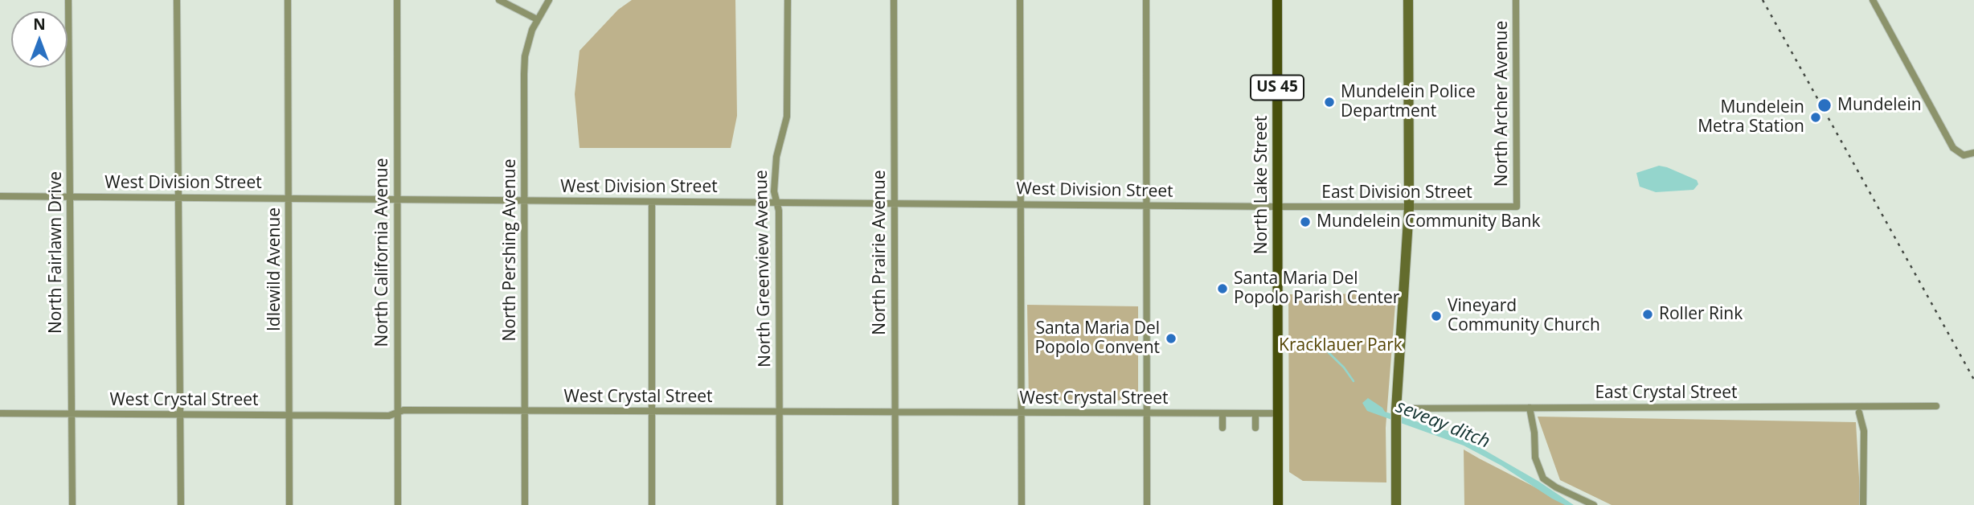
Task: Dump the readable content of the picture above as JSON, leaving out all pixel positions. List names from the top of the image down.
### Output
{
  "streets": {
    "main road": ["US 45", "North Lake Street"],
    "street": [
      "North Archer Avenue",
      "West Division Street",
      "East Division Street",
      "North Pershing Avenue",
      "North Fairlawn Drive",
      "North California Avenue",
      "North Prairie Avenue",
      "North Greenview Avenue",
      "Idlewild Avenue",
      "East Crystal Street",
      "West Crystal Street"
    ]
  },
  "crossings": [
    ["North Archer Avenue", "East Division Street"],
    ["West Division Street", "North Lake Street"],
    ["West Division Street", "East Division Street"],
    ["West Division Street", "North Pershing Avenue"],
    ["West Division Street", "North Fairlawn Drive"],
    ["West Division Street", "North California Avenue"],
    ["West Division Street", "North Prairie Avenue"],
    ["West Division Street", "North Greenview Avenue"],
    ["West Division Street", "Idlewild Avenue"],
    ["North Lake Street", "East Division Street"],
    ["North Lake Street", "West Crystal Street"],
    ["North Pershing Avenue", "West Crystal Street"],
    ["North Fairlawn Drive", "West Crystal Street"],
    ["North California Avenue", "West Crystal Street"],
    ["North Prairie Avenue", "West Crystal Street"],
    ["North Greenview Avenue", "West Crystal Street"],
    ["Idlewild Avenue", "West Crystal Street"]
  ],
  "water": ["seveay ditch"],
  "parks": ["Kracklauer Park"],
  "places": [
    "Mundelein Police Department",
    "Mundelein",
    "Mundelein Metra Station",
    "Mundelein Community Bank",
    "Santa Maria Del Popolo Parish Center",
    "Roller Rink",
    "Vineyard Community Church",
    "Santa Maria Del Popolo Convent"
  ],
  "north": "top"
}
